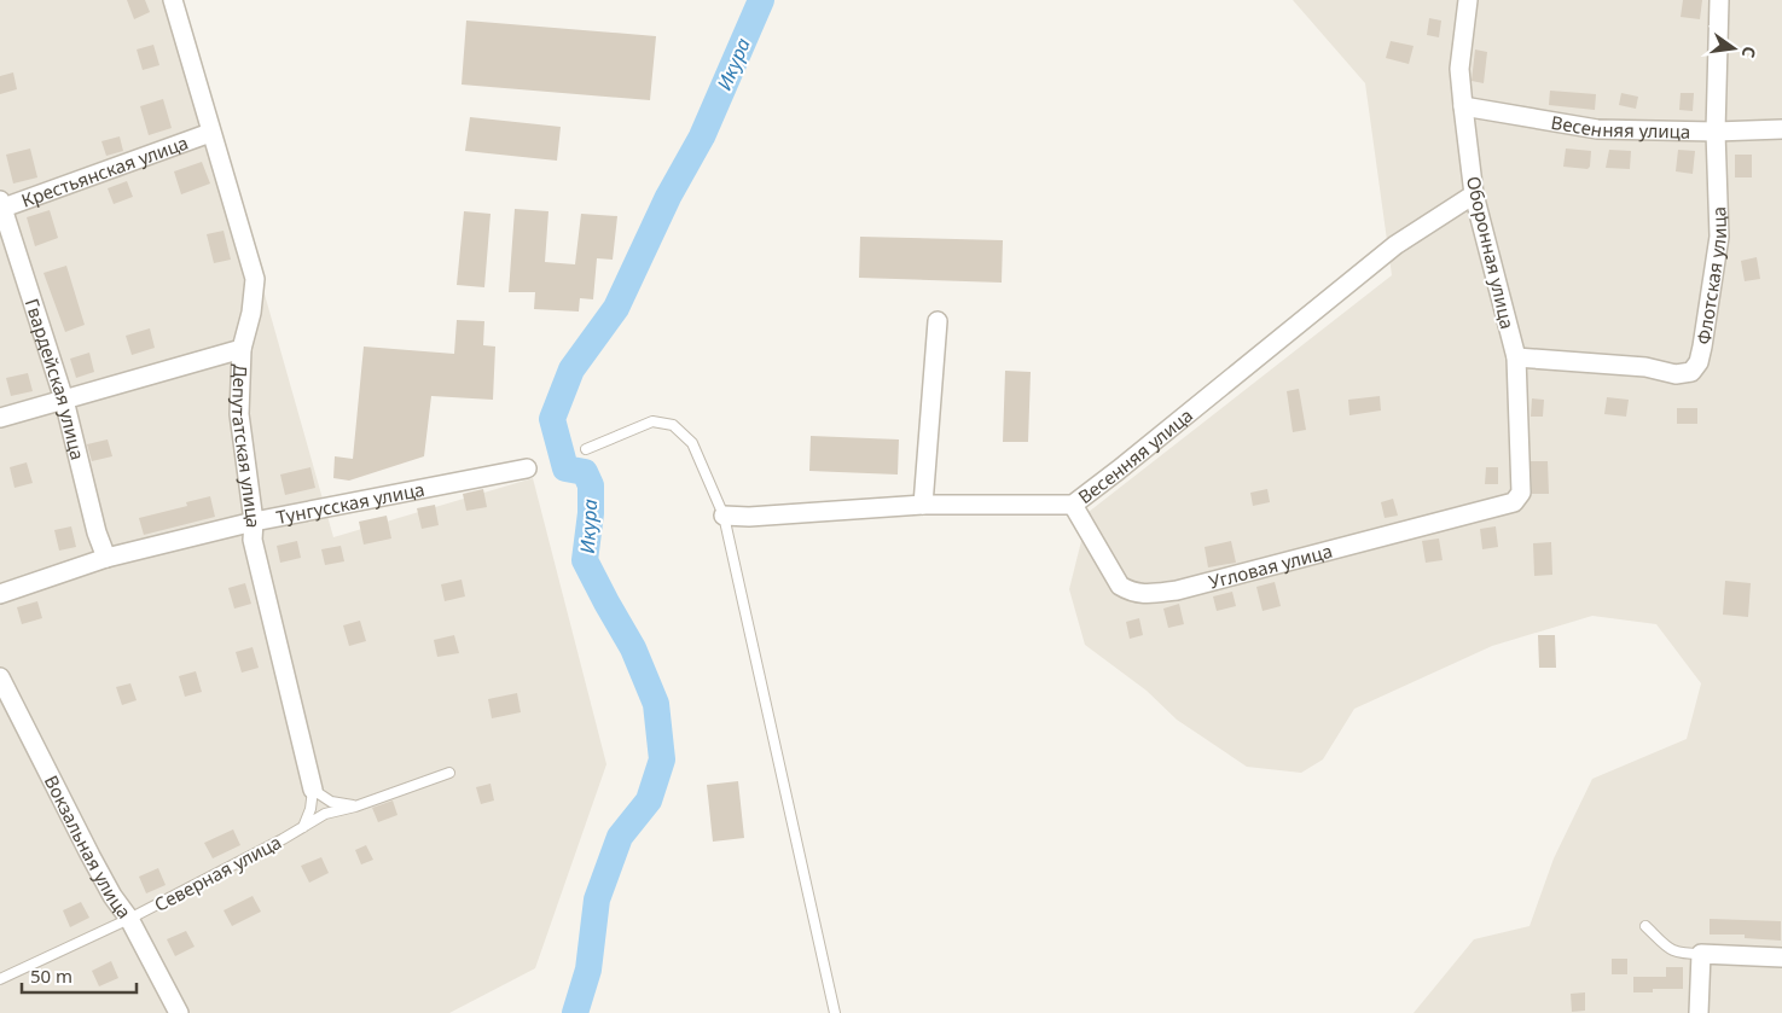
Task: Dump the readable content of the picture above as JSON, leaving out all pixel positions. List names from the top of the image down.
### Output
{
  "streets": {
    "street": [
      "Весенняя улица",
      "Крестьянская улица",
      "Оборонная улица",
      "Флотская улица",
      "Гвардейская улица",
      "Депутатская улица",
      "Тунгусская улица",
      "Угловая улица",
      "Вокзальная улица"
    ],
    "lane": ["Северная улица"]
  },
  "crossings": [
    ["Весенняя улица", "Оборонная улица"],
    ["Весенняя улица", "Флотская улица"],
    ["Весенняя улица", "Угловая улица"],
    ["Крестьянская улица", "Гвардейская улица"],
    ["Крестьянская улица", "Депутатская улица"],
    ["Оборонная улица", "Флотская улица"],
    ["Оборонная улица", "Угловая улица"],
    ["Гвардейская улица", "Тунгусская улица"],
    ["Депутатская улица", "Тунгусская улица"],
    ["Вокзальная улица", "Северная улица"]
  ],
  "water": ["Икура"],
  "scale_bar": "50 m",
  "north": "right"
}
